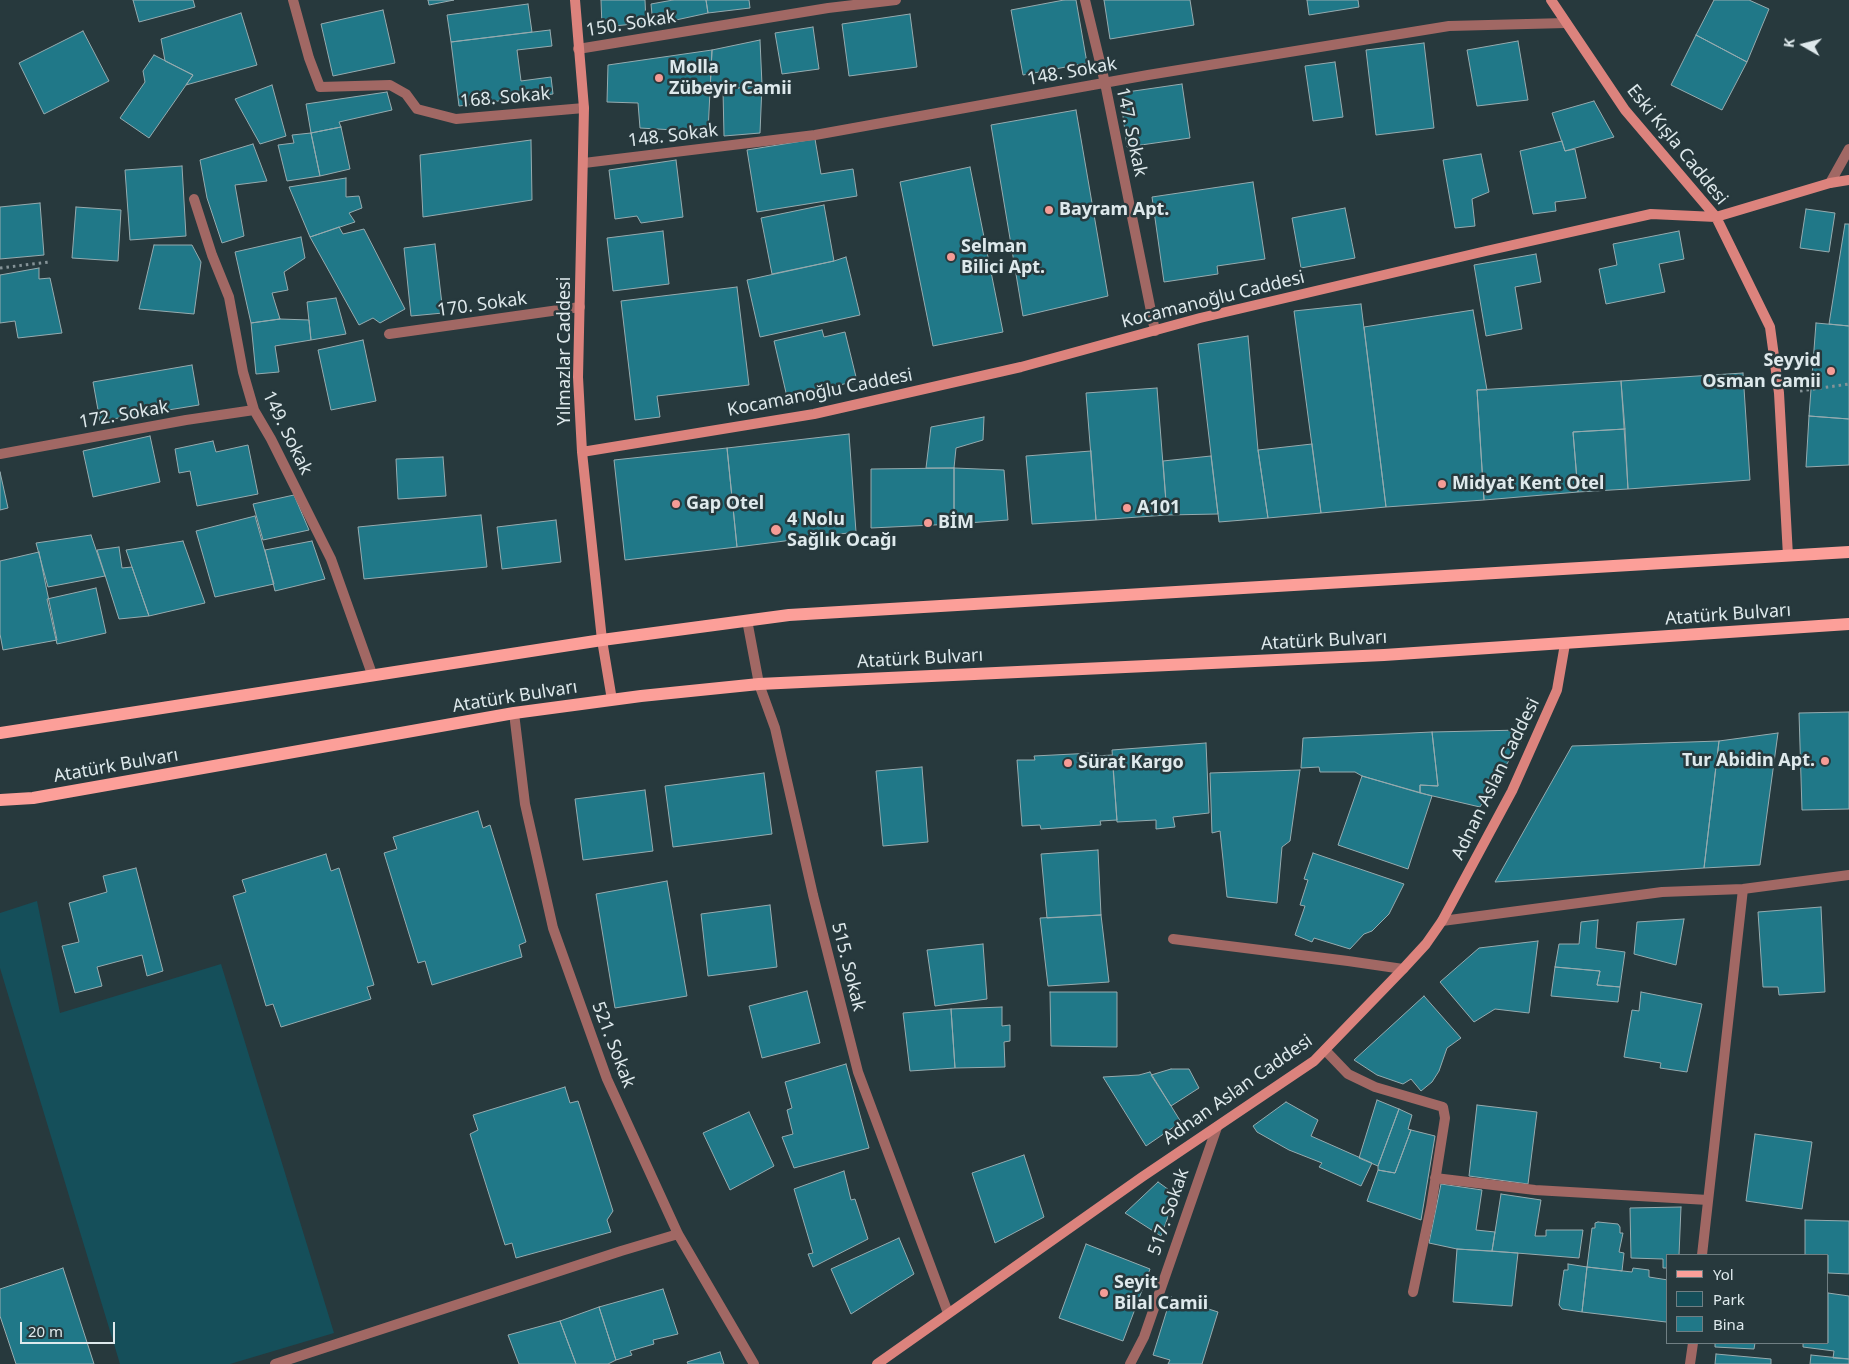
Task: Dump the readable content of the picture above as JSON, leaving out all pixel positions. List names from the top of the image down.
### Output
{
  "streets": {
    "main road": ["Atatürk Bulvarı"],
    "street": [
      "150. Sokak",
      "148. Sokak",
      "168. Sokak",
      "147. Sokak",
      "Eski Kışla Caddesi",
      "Kocamanoğlu Caddesi",
      "170. Sokak",
      "Yılmazlar Caddesi",
      "172. Sokak",
      "149. Sokak",
      "Adnan Aslan Caddesi",
      "515. Sokak",
      "521. Sokak",
      "517. Sokak"
    ]
  },
  "crossings": [
    ["150. Sokak", "Yılmazlar Caddesi"],
    ["148. Sokak", "147. Sokak"],
    ["148. Sokak", "Eski Kışla Caddesi"],
    ["148. Sokak", "Yılmazlar Caddesi"],
    ["168. Sokak", "Yılmazlar Caddesi"],
    ["147. Sokak", "Kocamanoğlu Caddesi"],
    ["Eski Kışla Caddesi", "Kocamanoğlu Caddesi"],
    ["Kocamanoğlu Caddesi", "Yılmazlar Caddesi"],
    ["170. Sokak", "Yılmazlar Caddesi"],
    ["Yılmazlar Caddesi", "Atatürk Bulvarı"],
    ["172. Sokak", "149. Sokak"],
    ["Atatürk Bulvarı", "Adnan Aslan Caddesi"],
    ["Atatürk Bulvarı", "515. Sokak"],
    ["Atatürk Bulvarı", "521. Sokak"],
    ["Adnan Aslan Caddesi", "515. Sokak"],
    ["Adnan Aslan Caddesi", "517. Sokak"]
  ],
  "places": [
    "Molla Zübeyir Camii",
    "Bayram Apt.",
    "Selman Bilici Apt.",
    "Seyyid Osman Camii",
    "Midyat Kent Otel",
    "Gap Otel",
    "A101",
    "BİM",
    "4 Nolu Sağlık Ocağı",
    "Tur Abidin Apt.",
    "Sürat Kargo",
    "Seyit Bilal Camii"
  ],
  "legend": ["Yol", "Park", "Bina"],
  "scale_bar": "20 m",
  "north": "left"
}
